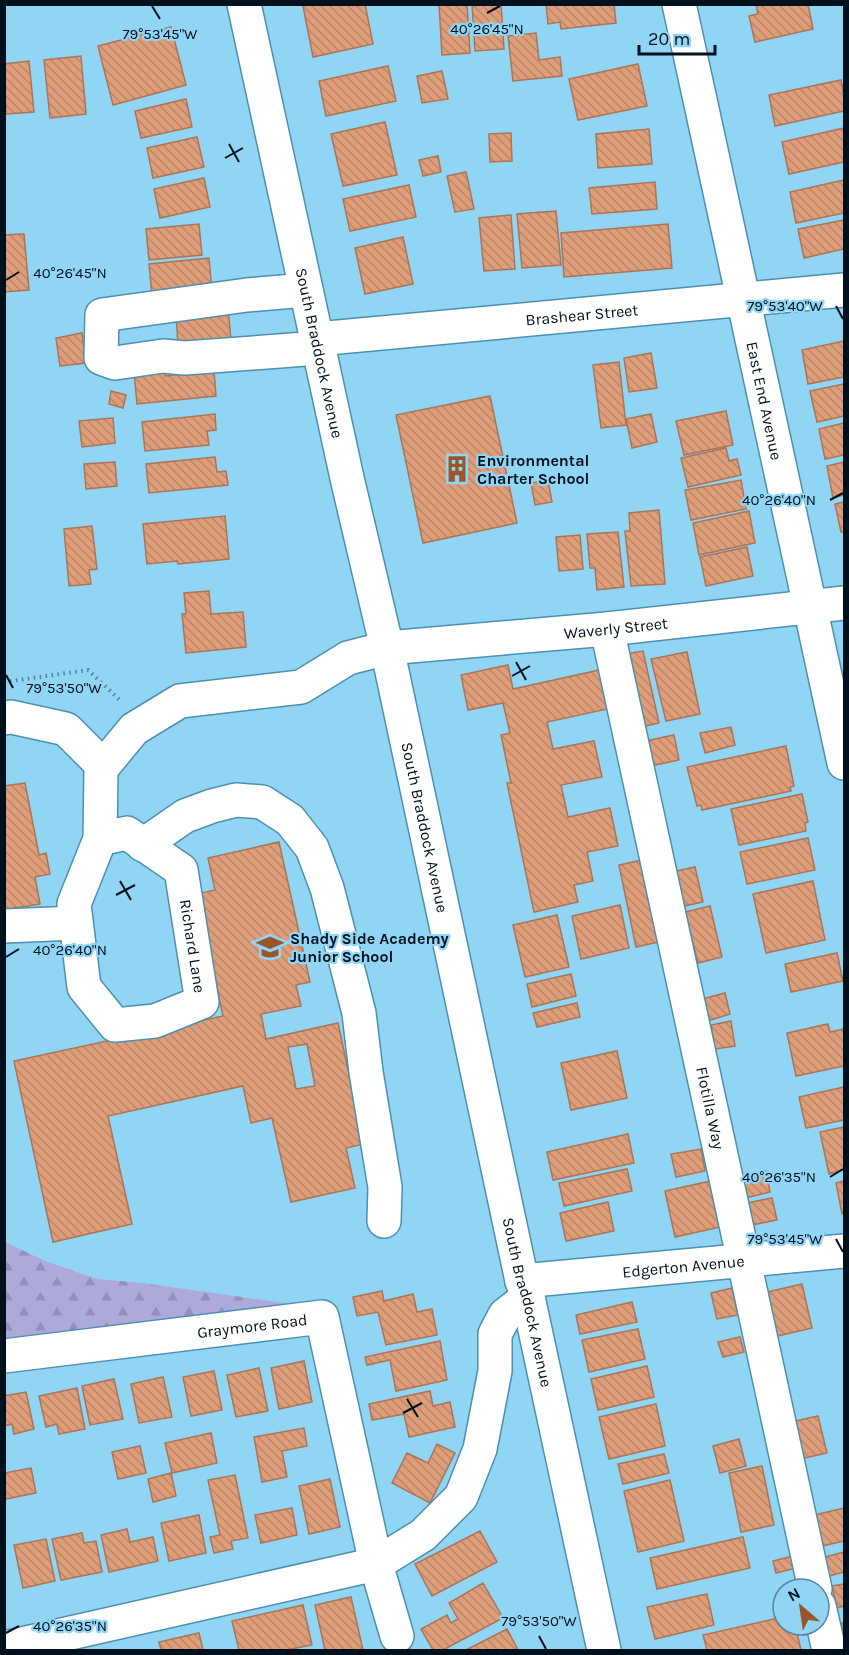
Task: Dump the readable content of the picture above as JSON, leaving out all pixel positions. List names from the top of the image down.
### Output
{
  "streets": {
    "street": [
      "Brashear Street",
      "South Braddock Avenue",
      "East End Avenue",
      "Waverly Street",
      "Richard Lane",
      "Flotilla Way",
      "Edgerton Avenue",
      "Graymore Road"
    ]
  },
  "crossings": [
    ["Brashear Street", "South Braddock Avenue"],
    ["Brashear Street", "East End Avenue"],
    ["South Braddock Avenue", "Waverly Street"],
    ["South Braddock Avenue", "Edgerton Avenue"],
    ["East End Avenue", "Waverly Street"],
    ["Waverly Street", "Flotilla Way"],
    ["Flotilla Way", "Edgerton Avenue"]
  ],
  "places": {
    "building": ["Environmental Charter School"],
    "school or university": ["Shady Side Academy Junior School"]
  },
  "scale_bar": "20 m",
  "north": "top left",
  "coordinates": [
    "40°26'45\"N",
    "79°53'45\"W",
    "79°53'40\"W",
    "40°26'40\"N",
    "79°53'50\"W",
    "40°26'35\"N"
  ]
}
